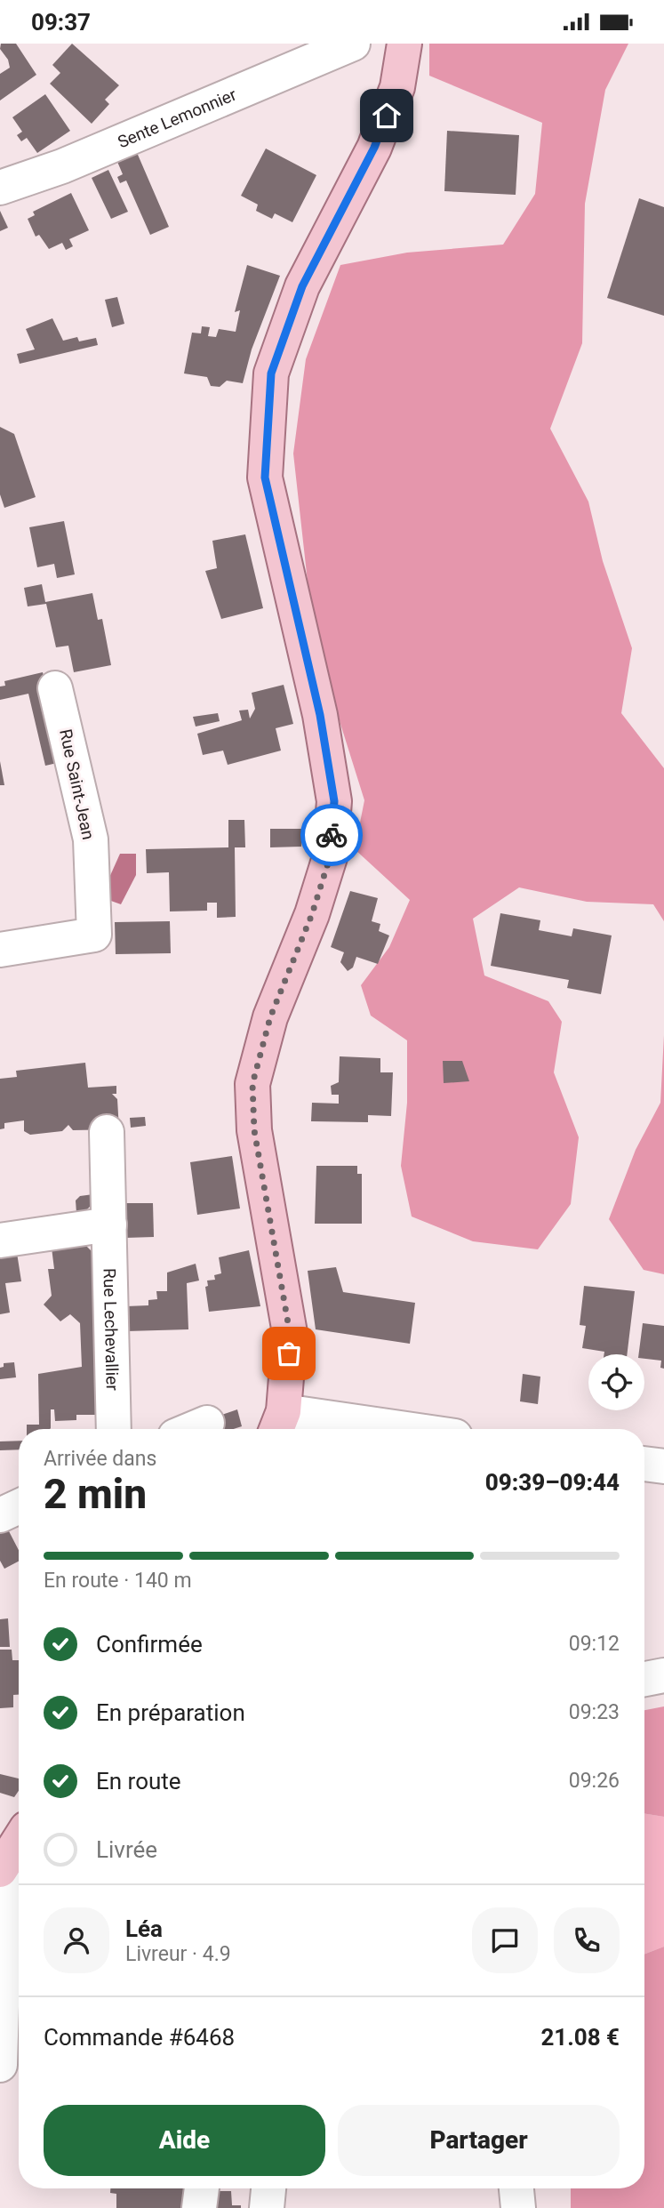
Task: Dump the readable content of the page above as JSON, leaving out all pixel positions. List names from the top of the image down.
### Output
{
  "streets": {
    "street": ["Sente Lemonnier", "Rue Saint-Jean", "Rue Lechevallier"]
  },
  "page": {
    "status": "09:37",
    "heading": ["2 min", "Arrivée dans", "09:39–09:44"],
    "panel": [
      "Léa",
      "Livreur · 4.9",
      "Commande #6468",
      "21.08 €"
    ],
    "bar": "En route · 140 m",
    "list": [
      ["Confirmée", "09:12"],
      ["En préparation", "09:23"],
      ["En route", "09:26"],
      "Livrée"
    ],
    "buttons": ["Aide", "Partager"]
  }
}
